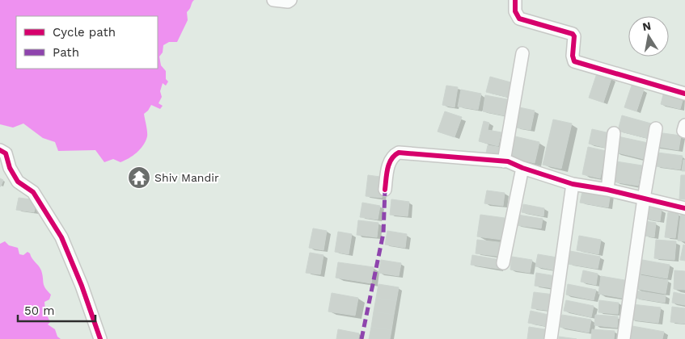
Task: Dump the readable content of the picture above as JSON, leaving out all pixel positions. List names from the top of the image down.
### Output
{
  "places": {
    "temple": ["Shiv Mandir"]
  },
  "legend": ["Cycle path", "Path"],
  "scale_bar": "50 m",
  "north": "top"
}
